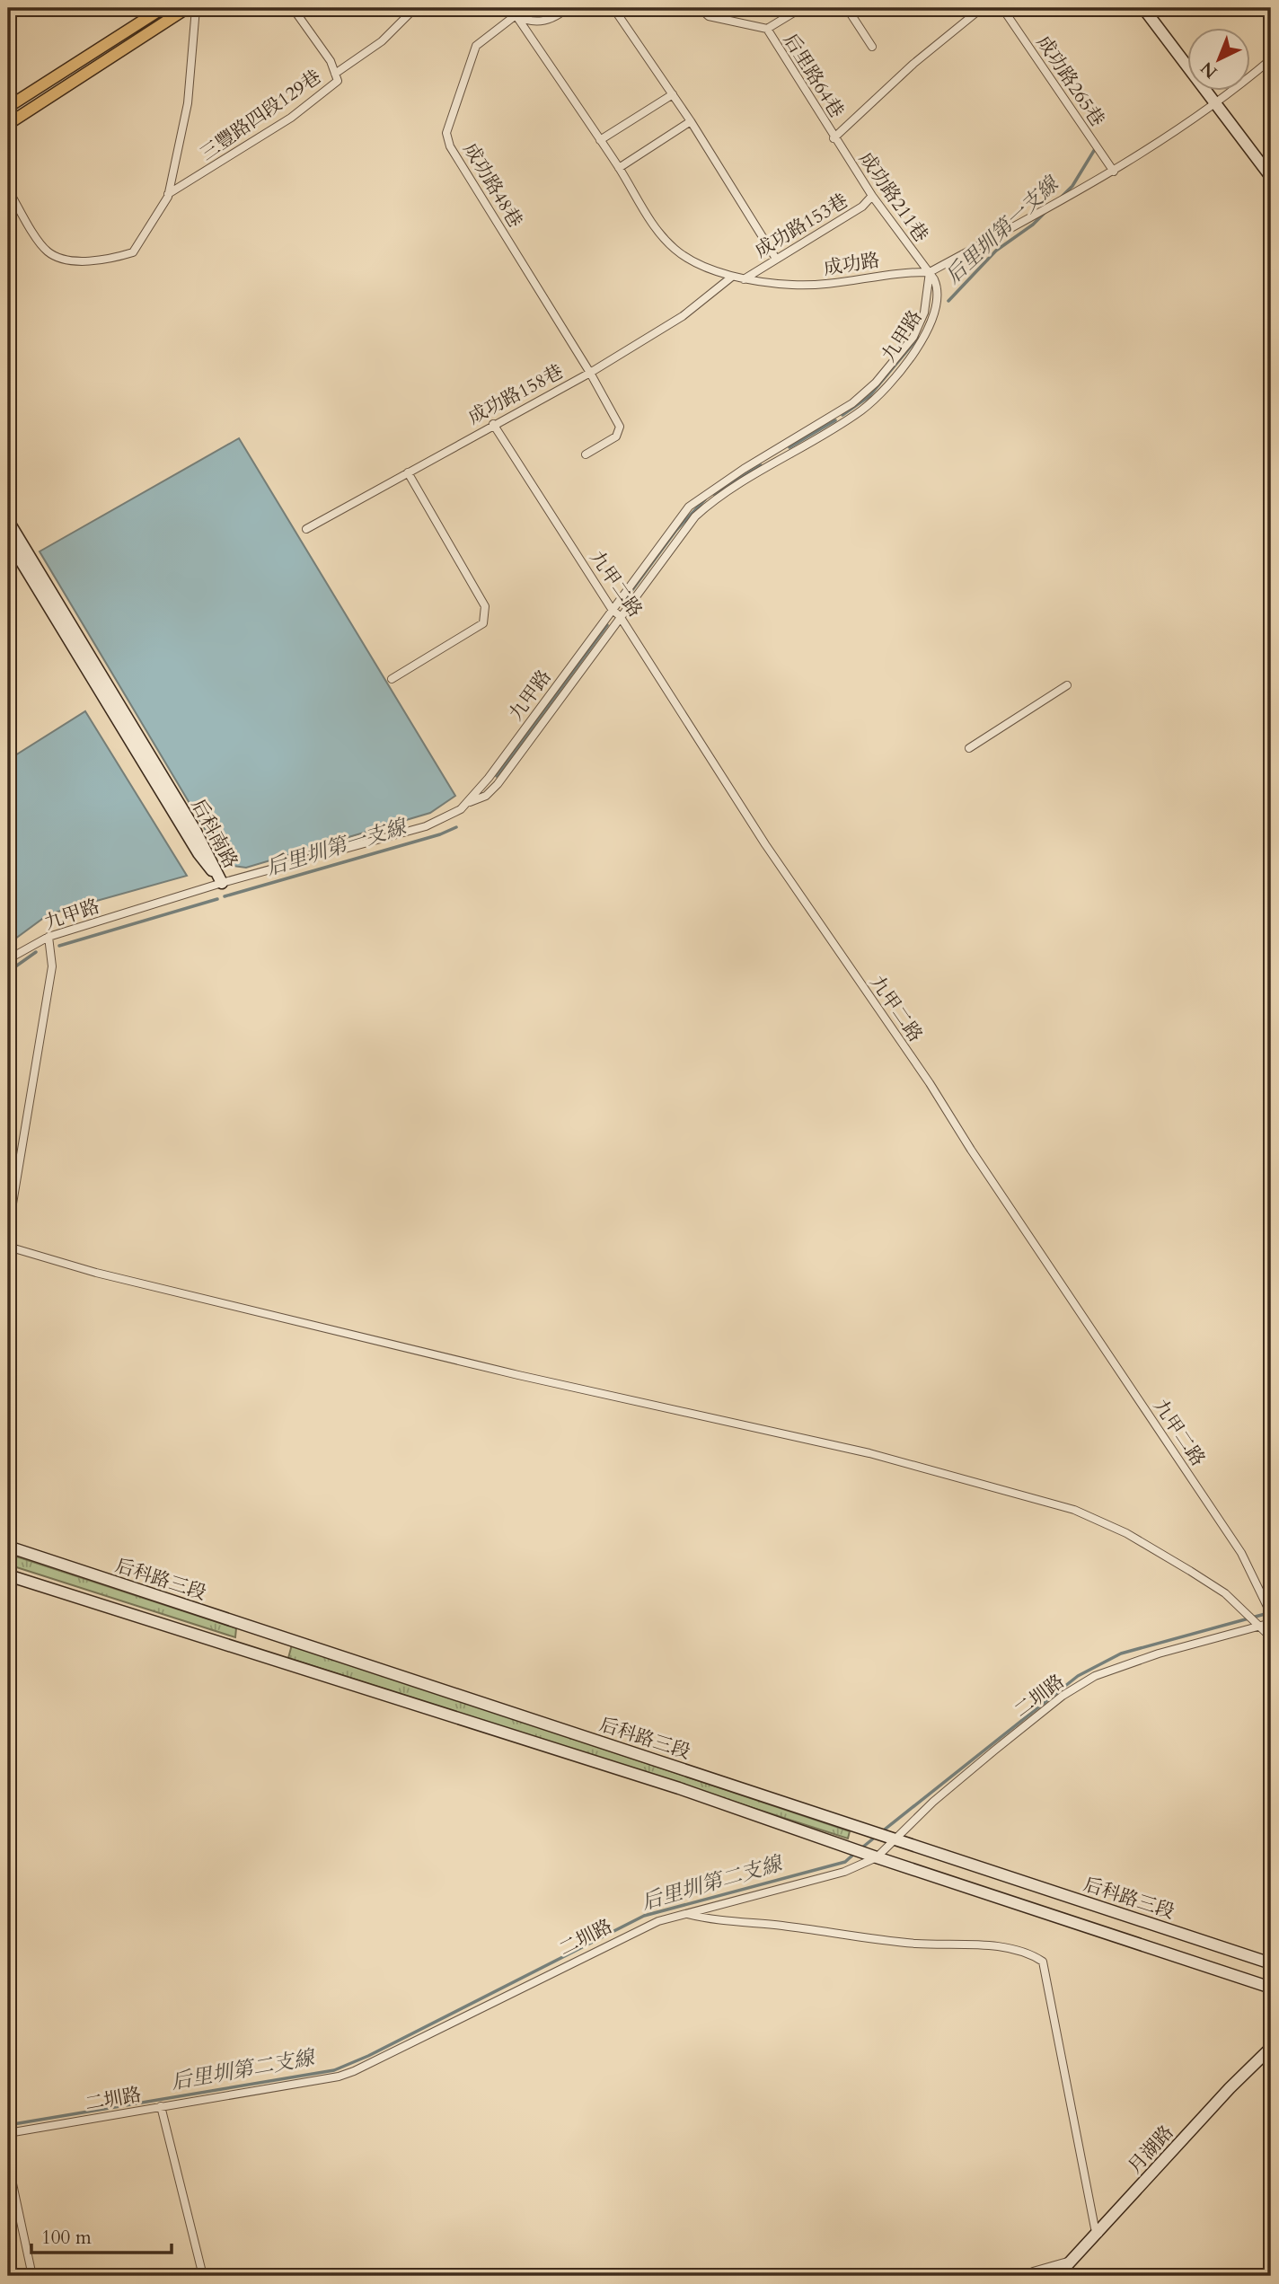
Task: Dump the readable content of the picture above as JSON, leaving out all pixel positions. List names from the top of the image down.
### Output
{
  "streets": {
    "street": [
      "后里路64巷",
      "成功路265巷",
      "三豐路四段129巷",
      "成功路48巷",
      "成功路211巷",
      "成功路153巷",
      "成功路",
      "九甲路",
      "成功路158巷",
      "九甲二路",
      "后科南路",
      "后科路三段",
      "二圳路",
      "月湖路"
    ]
  },
  "crossings": [
    ["后里路64巷", "成功路211巷"],
    ["成功路265巷", "成功路"],
    ["成功路48巷", "成功路"],
    ["成功路48巷", "成功路158巷"],
    ["成功路211巷", "成功路153巷"],
    ["成功路211巷", "成功路"],
    ["成功路211巷", "九甲路"],
    ["成功路153巷", "成功路"],
    ["成功路", "九甲路"],
    ["成功路", "成功路158巷"],
    ["九甲路", "九甲二路"],
    ["九甲路", "后科南路"],
    ["成功路158巷", "九甲二路"],
    ["后科路三段", "二圳路"]
  ],
  "water": ["后里圳第一支線", "后里圳第二支線"],
  "scale_bar": "100 m",
  "north": "bottom left"
}
